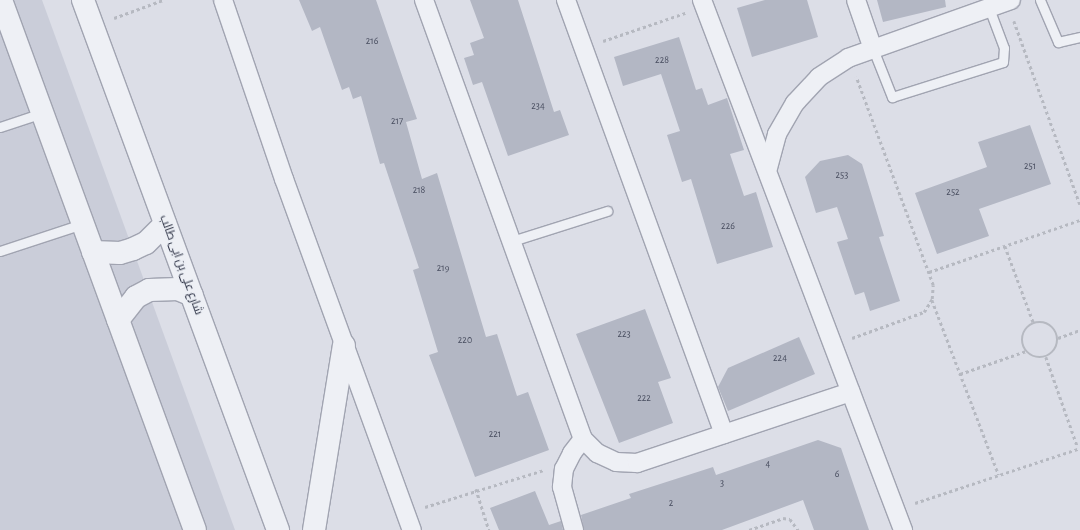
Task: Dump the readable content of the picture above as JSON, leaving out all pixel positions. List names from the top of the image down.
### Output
{
  "streets": {
    "street": ["شارع على بن ابى طالب"]
  },
  "house_numbers": [
    "216",
    "228",
    "234",
    "217",
    "251",
    "253",
    "218",
    "252",
    "226",
    "219",
    "223",
    "220",
    "224",
    "222",
    "221",
    "4",
    "6",
    "3",
    "2"
  ]
}
